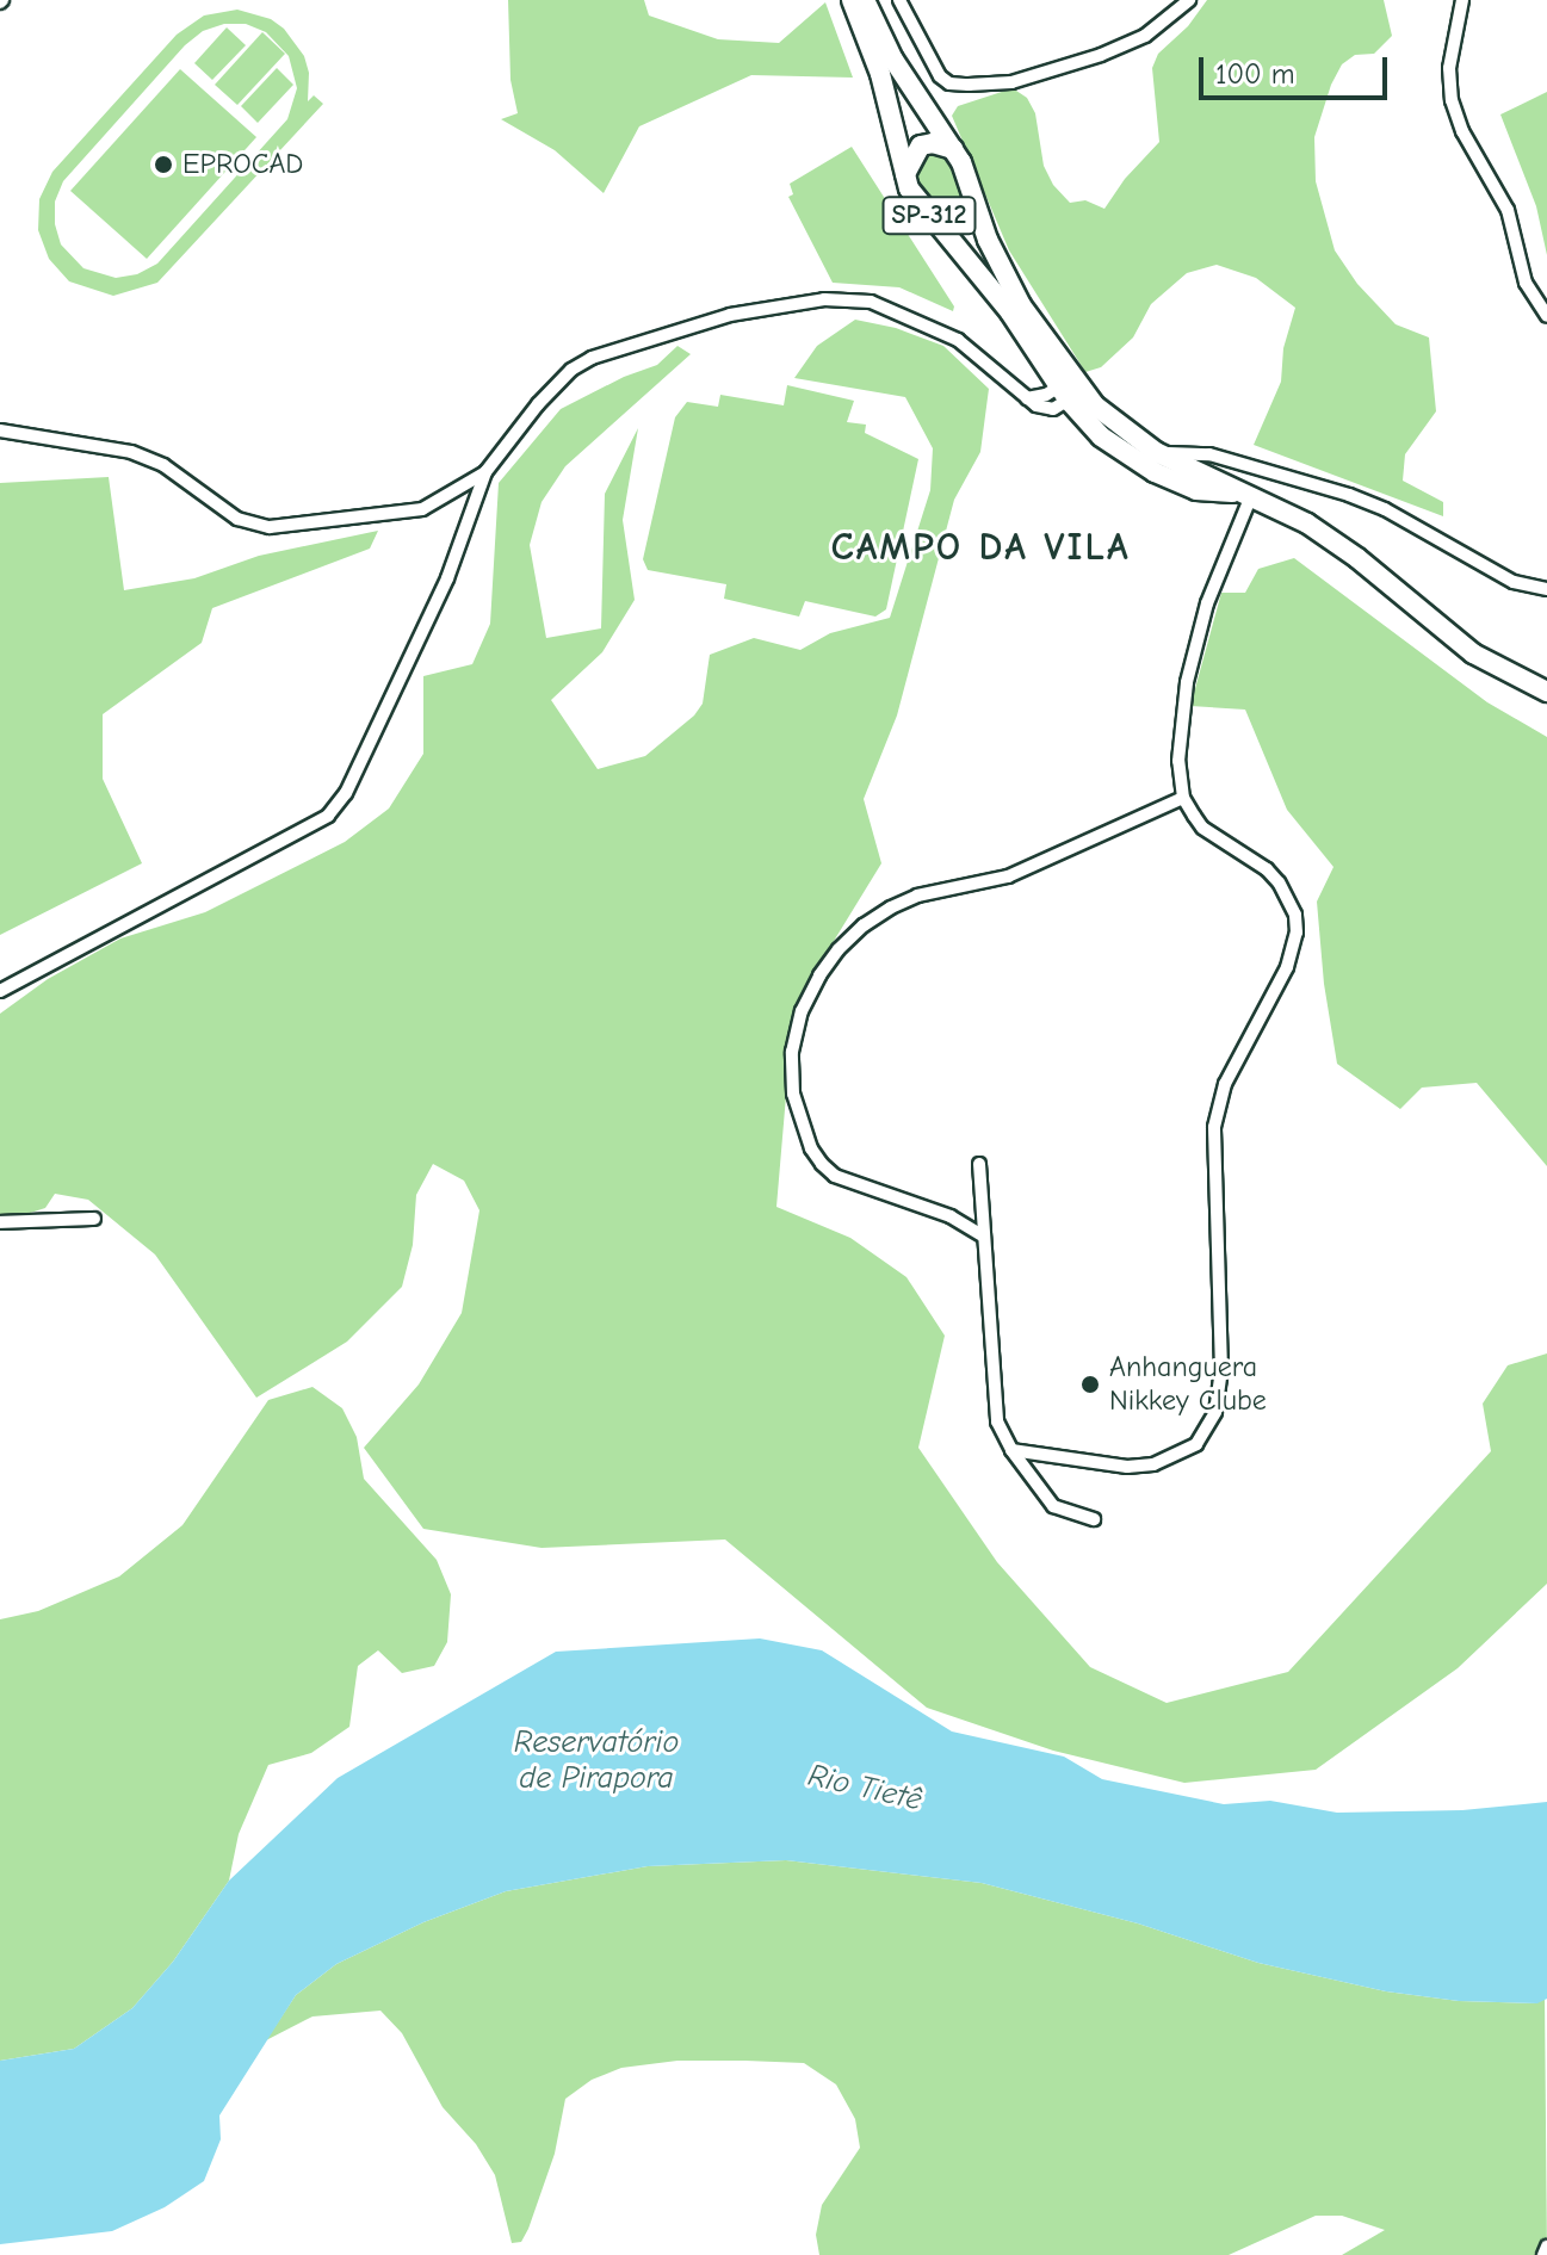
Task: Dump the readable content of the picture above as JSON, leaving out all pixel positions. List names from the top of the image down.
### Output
{
  "streets": {
    "main road": ["SP-312"]
  },
  "districts": ["CAMPO DA VILA"],
  "water": ["Reservatório de Pirapora", "Rio Tietê"],
  "places": ["EPROCAD", "Anhanguera Nikkey Clube"],
  "scale_bar": "100 m"
}
